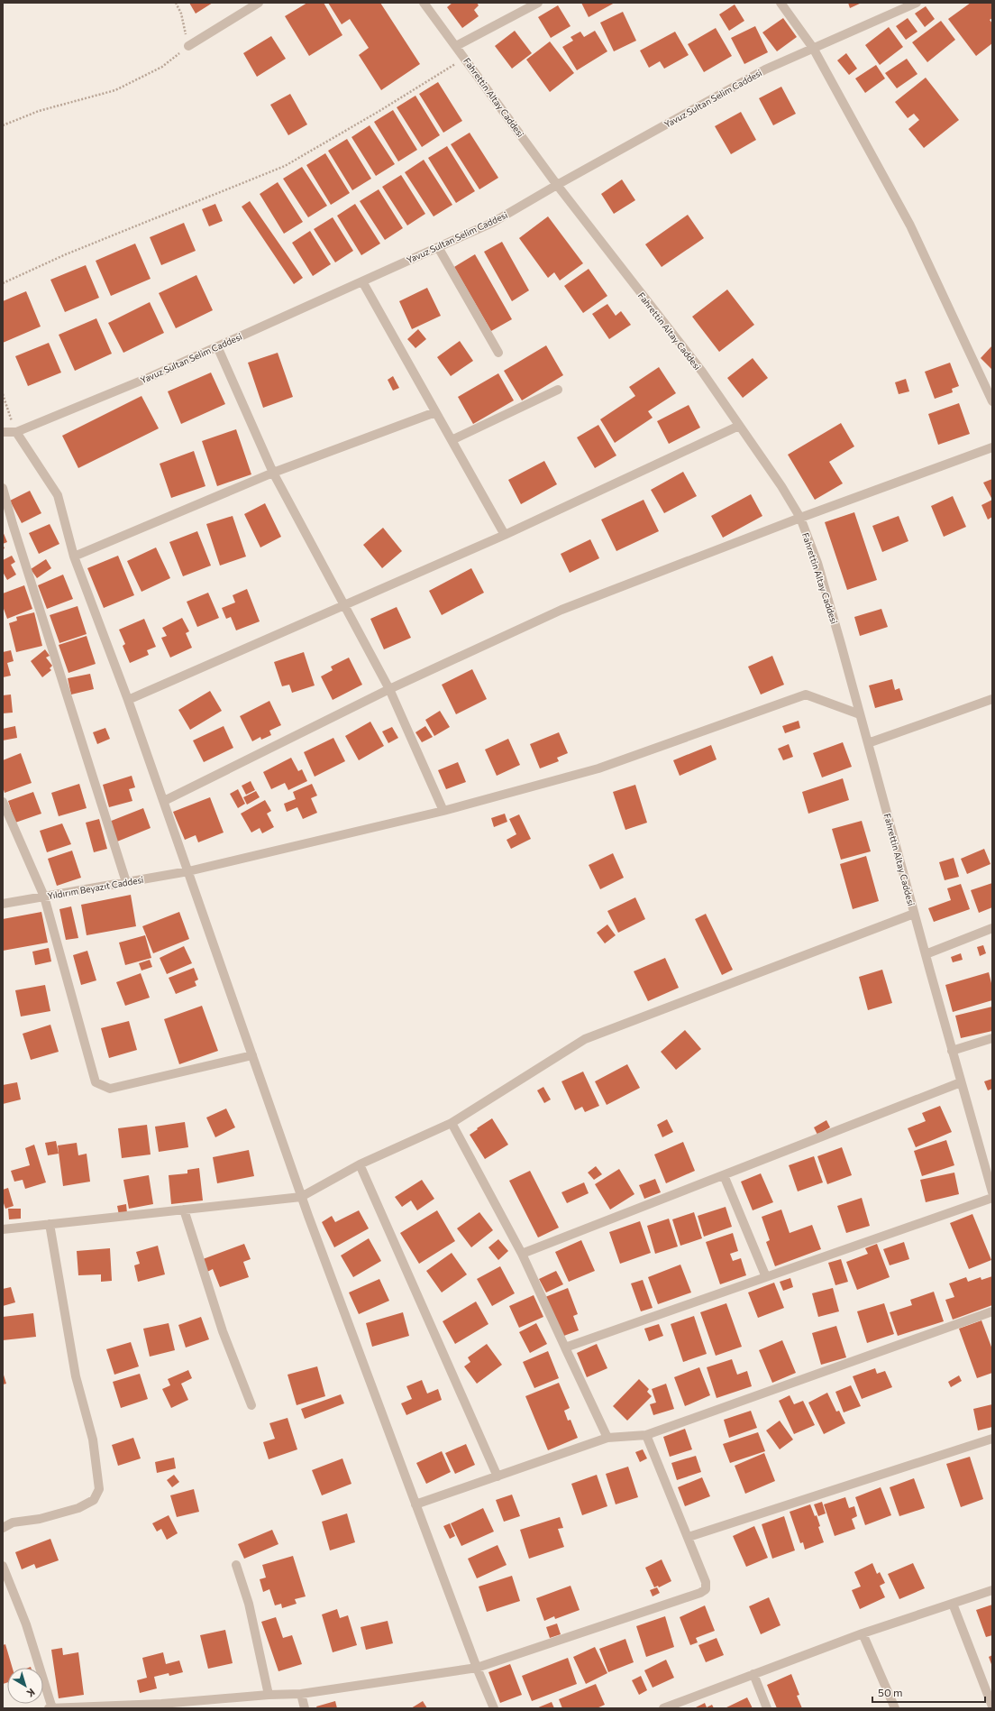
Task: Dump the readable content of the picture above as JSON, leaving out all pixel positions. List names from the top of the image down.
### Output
{
  "streets": {
    "street": ["Fahrettin Altay Caddesi", "Yavuz Sultan Selim Caddesi", "Yıldırım Beyazıt Caddesi"]
  },
  "crossings": [
    ["Fahrettin Altay Caddesi", "Yavuz Sultan Selim Caddesi"],
    ["Fahrettin Altay Caddesi", "Yıldırım Beyazıt Caddesi"]
  ],
  "scale_bar": "50 m",
  "north": "bottom right"
}
